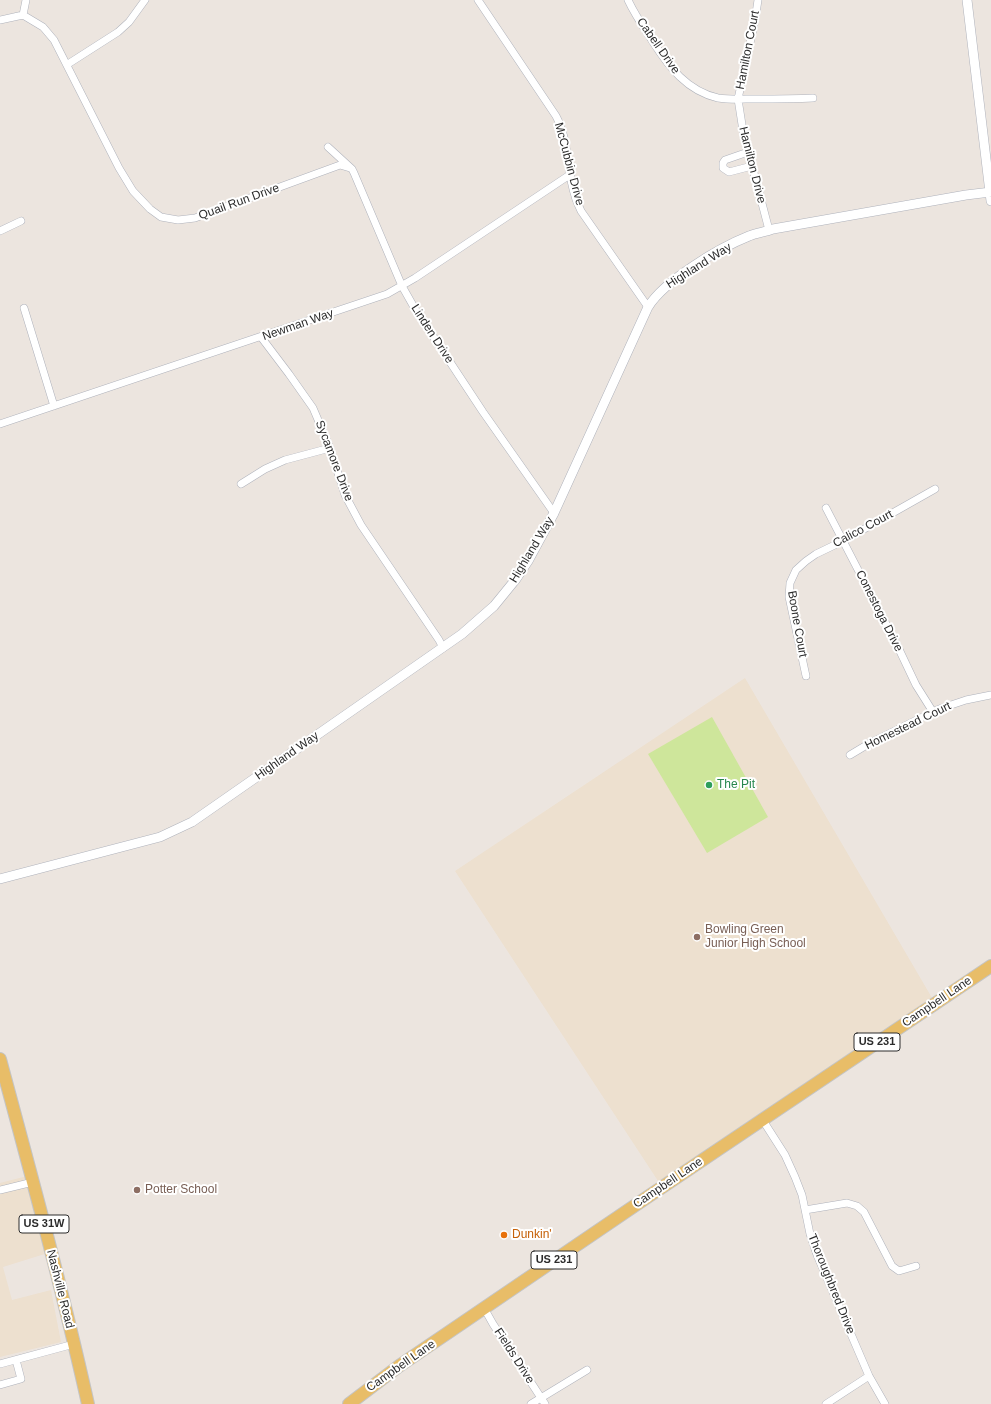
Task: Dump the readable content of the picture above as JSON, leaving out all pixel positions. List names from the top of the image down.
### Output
{
  "streets": {
    "main road": [
      "Campbell Lane",
      "US 231",
      "US 31W",
      "Nashville Road"
    ],
    "street": [
      "Cabell Drive",
      "Hamilton Court",
      "McCubbin Drive",
      "Hamilton Drive",
      "Quail Run Drive",
      "Highland Way",
      "Newman Way",
      "Linden Drive",
      "Sycamore Drive",
      "Calico Court",
      "Conestoga Drive",
      "Boone Court",
      "Homestead Court",
      "Thoroughbred Drive",
      "Fields Drive"
    ]
  },
  "crossings": [
    ["Cabell Drive", "Hamilton Court"],
    ["Cabell Drive", "Hamilton Drive"],
    ["Hamilton Court", "Hamilton Drive"],
    ["McCubbin Drive", "Highland Way"],
    ["McCubbin Drive", "Newman Way"],
    ["Hamilton Drive", "Highland Way"],
    ["Quail Run Drive", "Linden Drive"],
    ["Highland Way", "Linden Drive"],
    ["Highland Way", "Sycamore Drive"],
    ["Newman Way", "Linden Drive"],
    ["Newman Way", "Sycamore Drive"],
    ["Calico Court", "Conestoga Drive"],
    ["Calico Court", "Boone Court"],
    ["Conestoga Drive", "Homestead Court"],
    ["Campbell Lane", "Thoroughbred Drive"],
    ["Campbell Lane", "Fields Drive"]
  ],
  "places": [
    "The Pit",
    "Bowling Green Junior High School",
    "Potter School",
    "Dunkin'"
  ]
}
